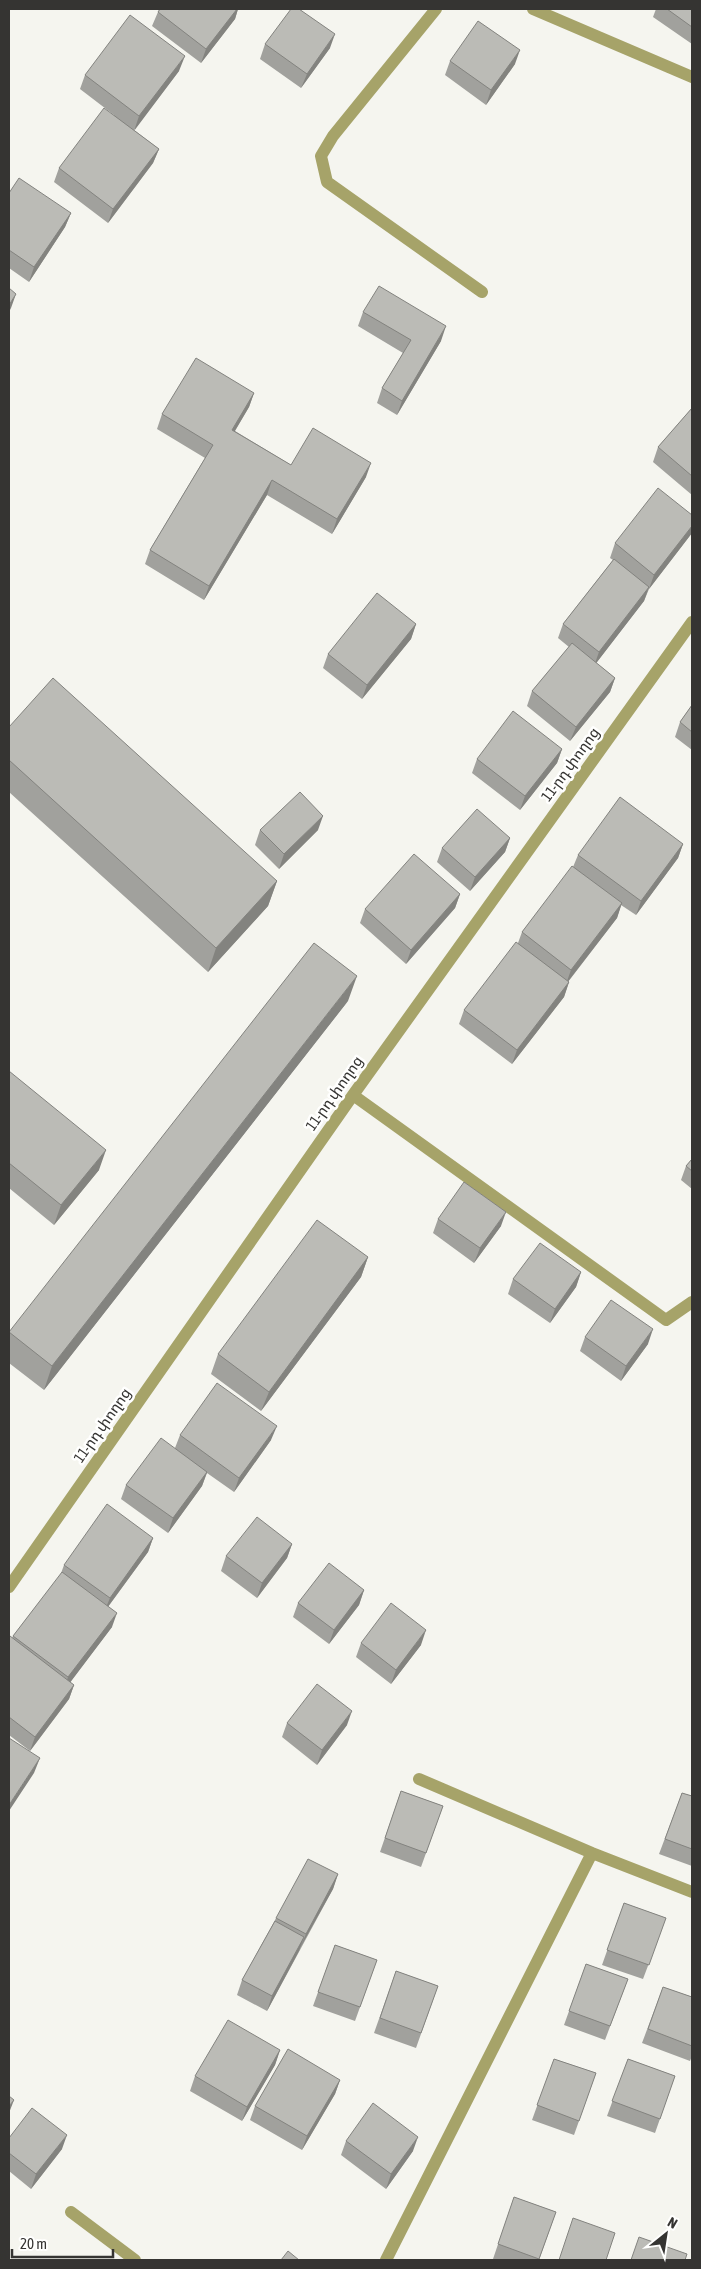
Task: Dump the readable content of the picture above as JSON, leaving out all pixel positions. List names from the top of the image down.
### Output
{
  "streets": {
    "street": ["11-րդ փողոց"]
  },
  "scale_bar": "20 m",
  "north": "top right"
}
